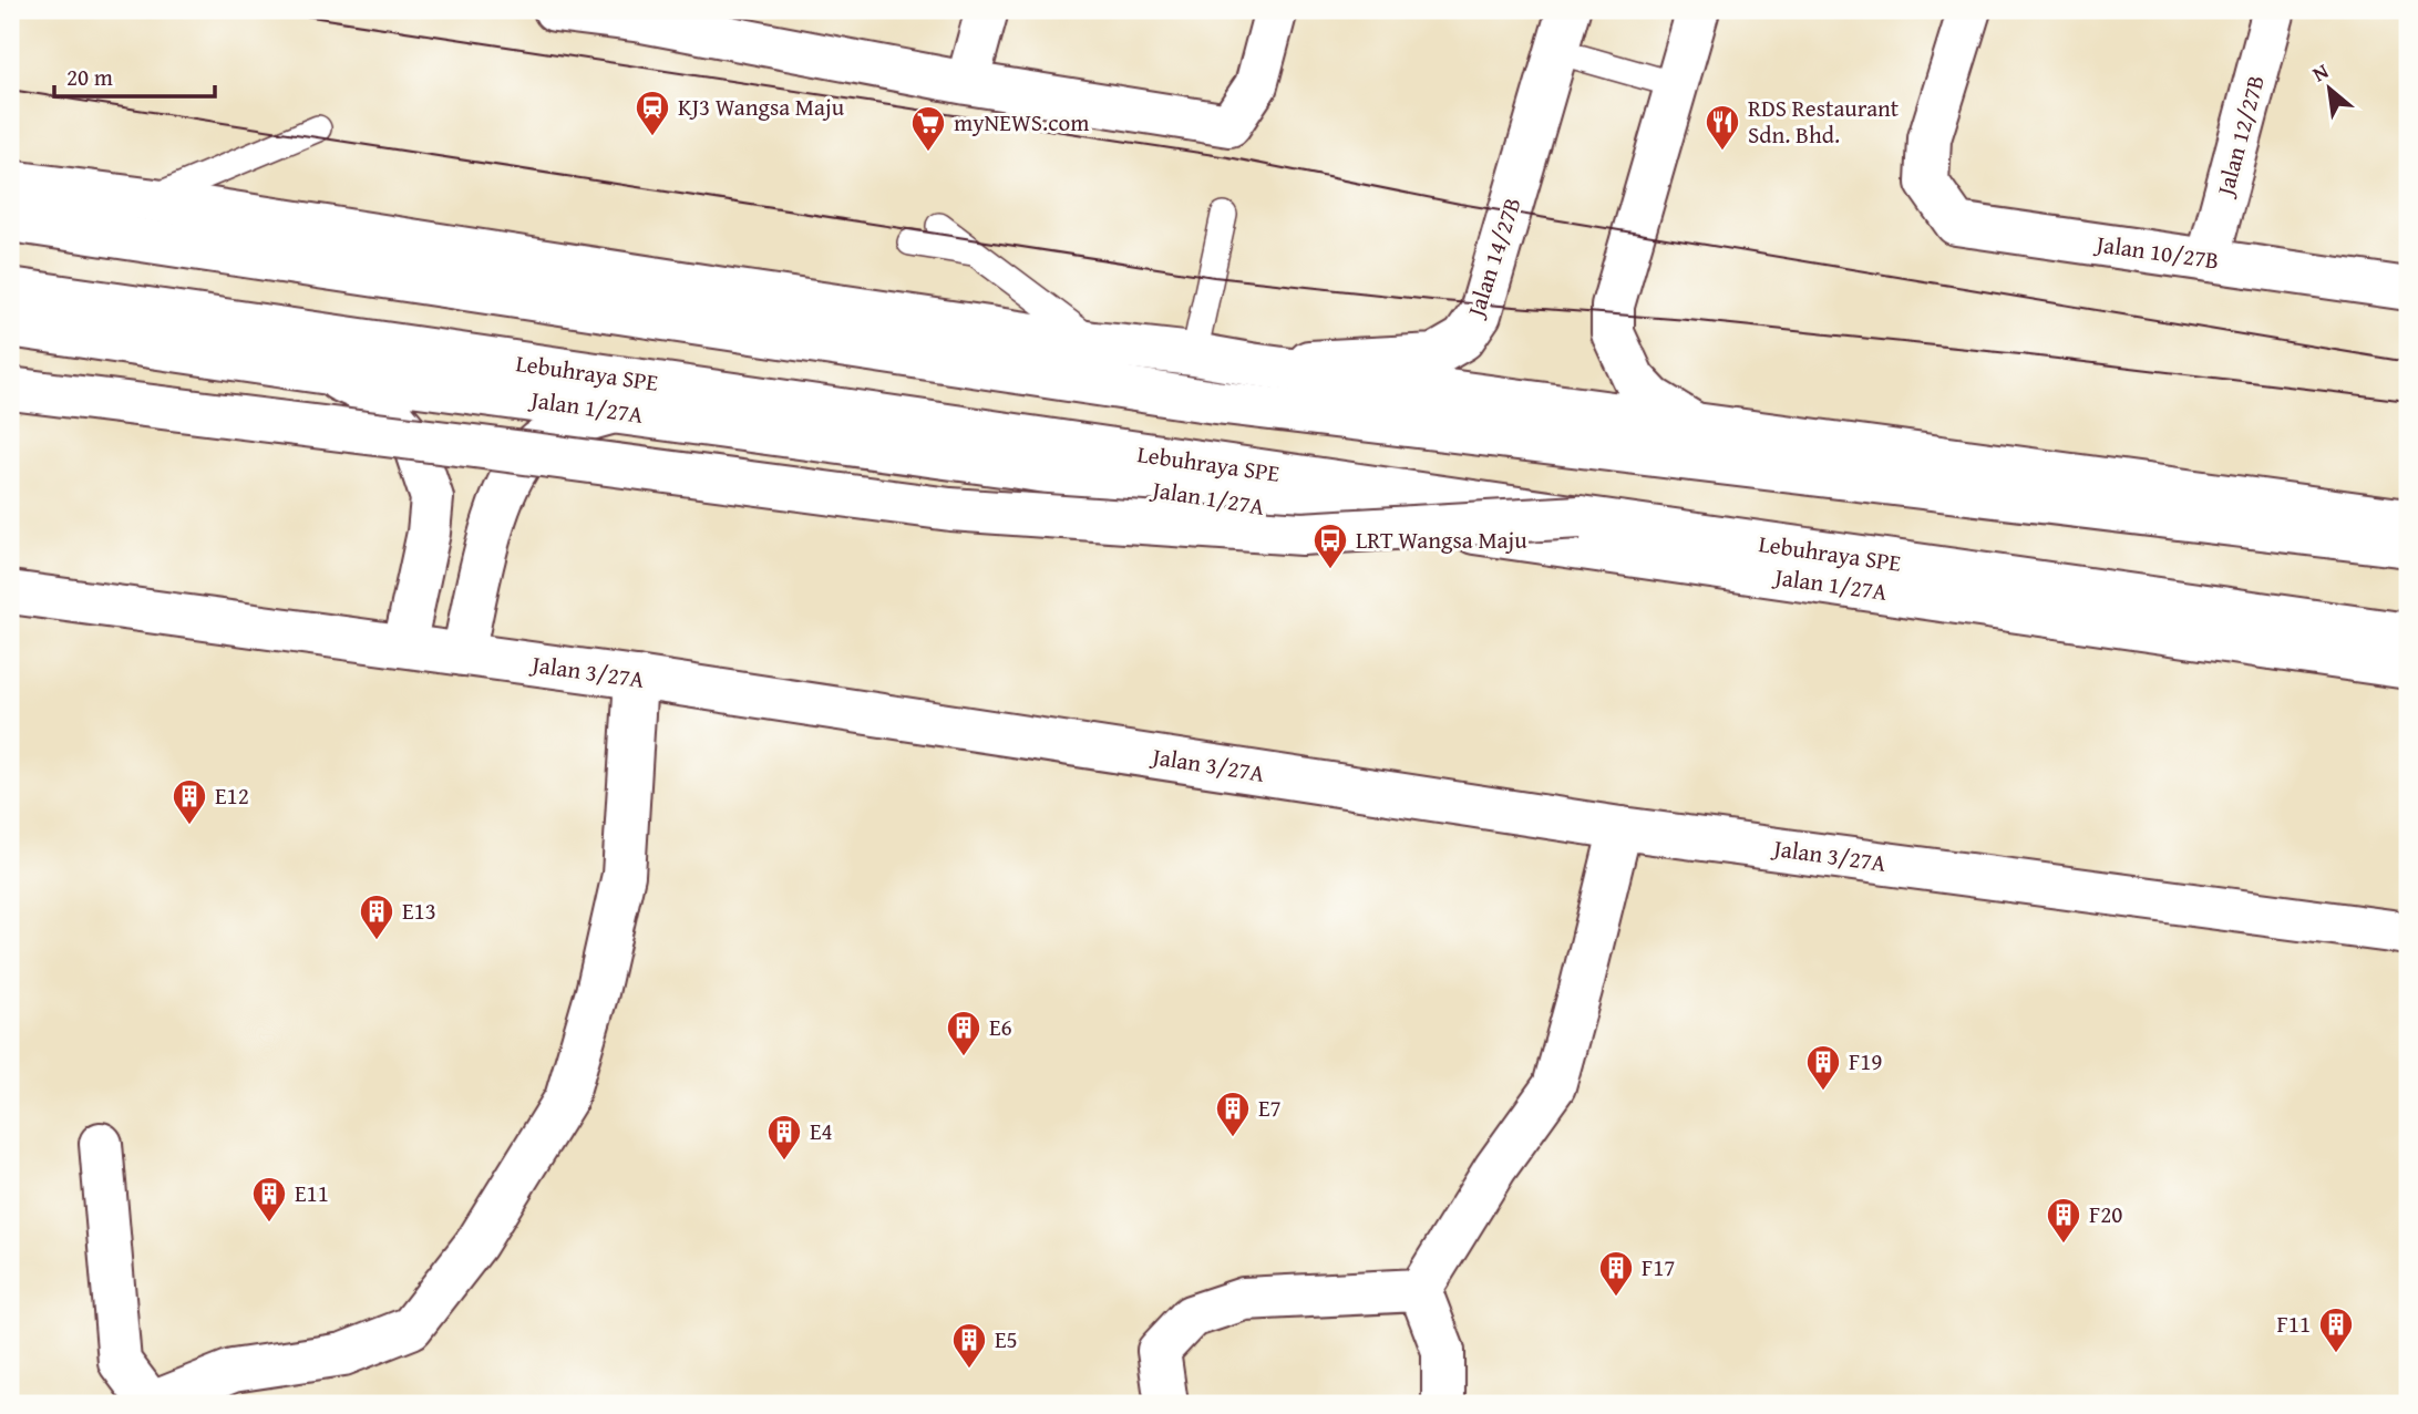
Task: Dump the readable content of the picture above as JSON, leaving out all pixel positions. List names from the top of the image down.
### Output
{
  "streets": {
    "main road": [
      "Jalan 12/27B",
      "Jalan 10/27B",
      "Jalan 14/27B",
      "Lebuhraya SPE",
      "Jalan 1/27A",
      "Jalan 3/27A"
    ]
  },
  "crossings": [
    ["Jalan 12/27B", "Jalan 10/27B"]
  ],
  "places": {
    "station": ["KJ3 Wangsa Maju"],
    "restaurant": ["RDS Restaurant Sdn. Bhd."],
    "supermarket": ["myNEWS.com"],
    "bus stop": ["LRT Wangsa Maju"],
    "building": [
      "E12",
      "E13",
      "E6",
      "F19",
      "E7",
      "E4",
      "E11",
      "F20",
      "F17",
      "F11",
      "E5"
    ]
  },
  "scale_bar": "20 m",
  "north": "top left"
}
